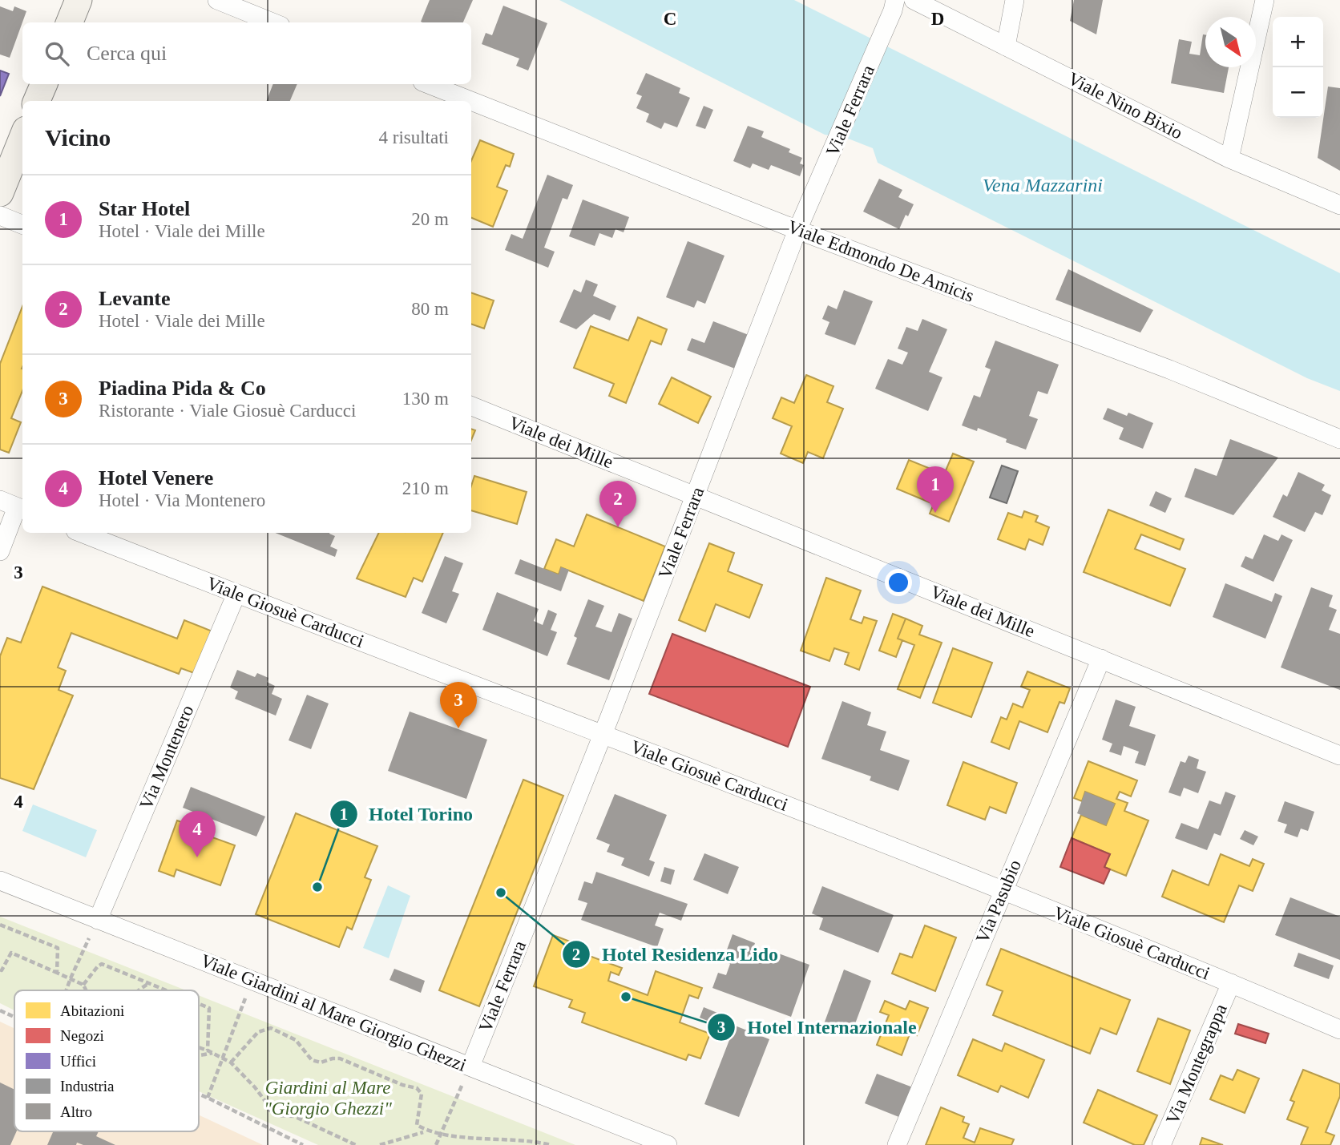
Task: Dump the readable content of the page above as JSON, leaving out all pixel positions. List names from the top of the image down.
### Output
{
  "streets": {
    "street": [
      "Viale Nino Bixio",
      "Viale Ferrara",
      "Viale Edmondo De Amicis",
      "Viale dei Mille",
      "Viale Giosuè Carducci",
      "Via Montenero",
      "Via Pasubio",
      "Viale Giardini al Mare Giorgio Ghezzi",
      "Via Montegrappa"
    ]
  },
  "crossings": [
    ["Viale Ferrara", "Viale Edmondo De Amicis"],
    ["Viale Ferrara", "Viale dei Mille"],
    ["Viale Ferrara", "Viale Giosuè Carducci"],
    ["Viale Ferrara", "Viale Giardini al Mare Giorgio Ghezzi"],
    ["Viale dei Mille", "Via Pasubio"],
    ["Viale Giosuè Carducci", "Via Montenero"],
    ["Viale Giosuè Carducci", "Via Pasubio"],
    ["Viale Giosuè Carducci", "Via Montegrappa"],
    ["Via Montenero", "Viale Giardini al Mare Giorgio Ghezzi"]
  ],
  "water": ["Vena Mazzarini"],
  "parks": ["Giardini al Mare \"Giorgio Ghezzi\""],
  "places": ["Hotel Torino", "Hotel Residenza Lido", "Hotel Internazionale"],
  "legend": [
    "Abitazioni",
    "Negozi",
    "Uffici",
    "Industria",
    "Altro"
  ],
  "north": "bottom right",
  "page": {
    "map_buttons": ["+", "−"],
    "search": "Cerca qui",
    "heading": ["Vicino", "4 risultati"],
    "list": [
      {
        "mark": "1",
        "name": "Star Hotel",
        "note": "Hotel · Viale dei Mille",
        "value": "20 m"
      },
      {
        "mark": "2",
        "name": "Levante",
        "note": "Hotel · Viale dei Mille",
        "value": "80 m"
      },
      {
        "mark": "3",
        "name": "Piadina Pida & Co",
        "note": "Ristorante · Viale Giosuè Carducci",
        "value": "130 m"
      },
      {
        "mark": "4",
        "name": "Hotel Venere",
        "note": "Hotel · Via Montenero",
        "value": "210 m"
      }
    ],
    "pins": [
      "1",
      "2",
      "3",
      "4"
    ]
  },
  "grid": {
    "columns": ["C", "D"],
    "rows": ["3", "4"]
  }
}
